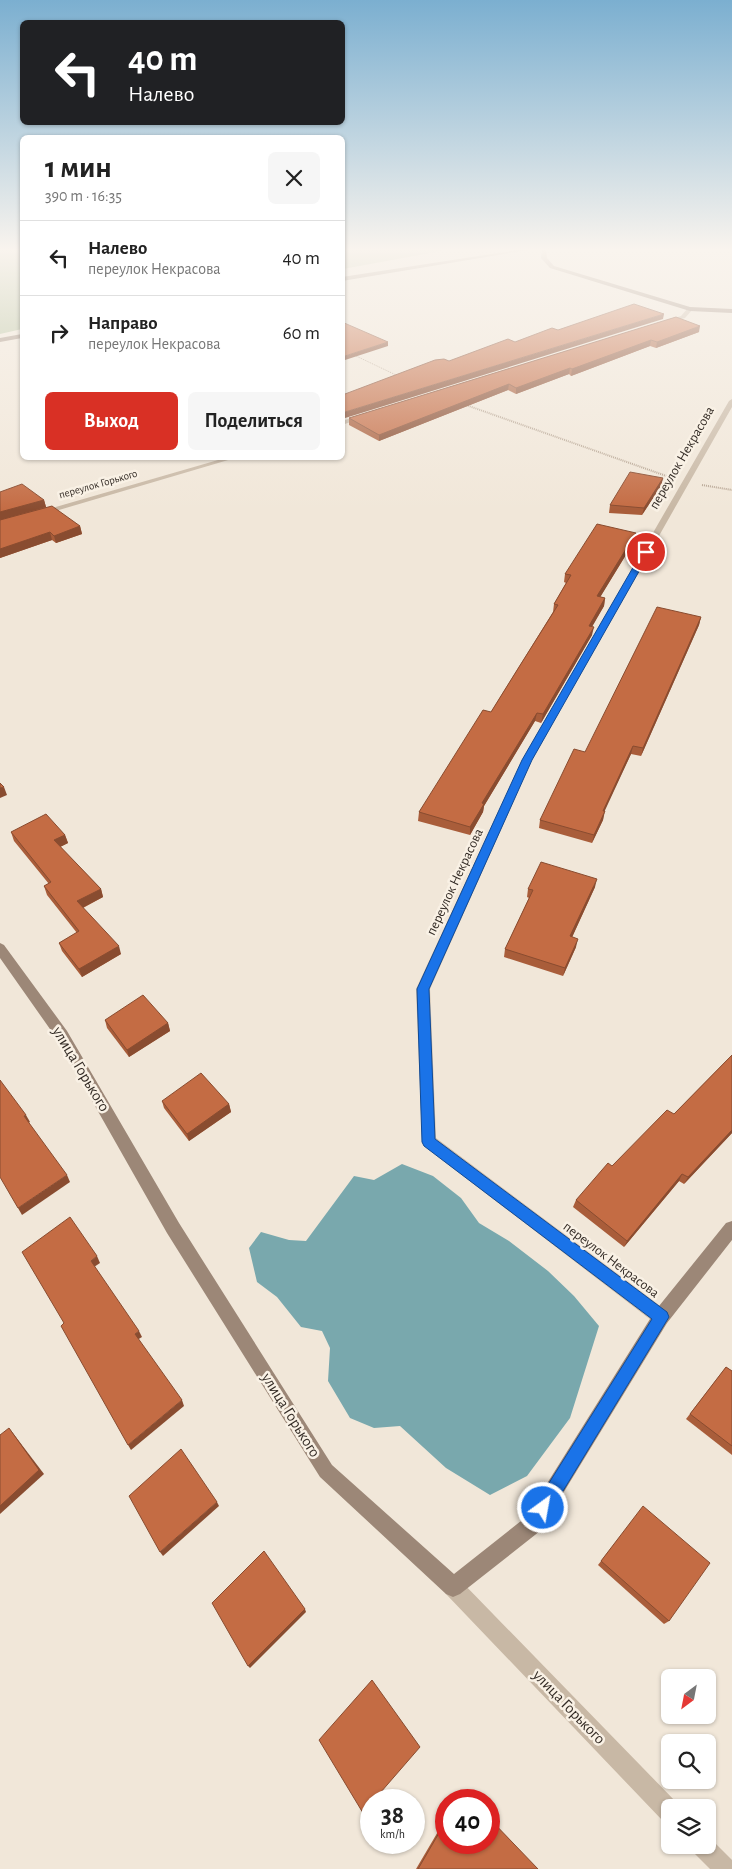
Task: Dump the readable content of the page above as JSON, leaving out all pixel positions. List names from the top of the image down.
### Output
{
  "streets": {
    "street": ["переулок Некрасова", "переулок Горького", "улица Горького"]
  },
  "north": "bottom left",
  "page": {
    "turn": ["40 m", "Налево"],
    "heading": ["1 мин", "390 m · 16:35"],
    "list": [
      {
        "name": "Налево",
        "note": "переулок Некрасова",
        "value": "40 m"
      },
      {
        "name": "Направо",
        "note": "переулок Некрасова",
        "value": "60 m"
      }
    ],
    "buttons": ["Выход", "Поделиться"],
    "speed": "38 km/h",
    "limit": "40"
  }
}
